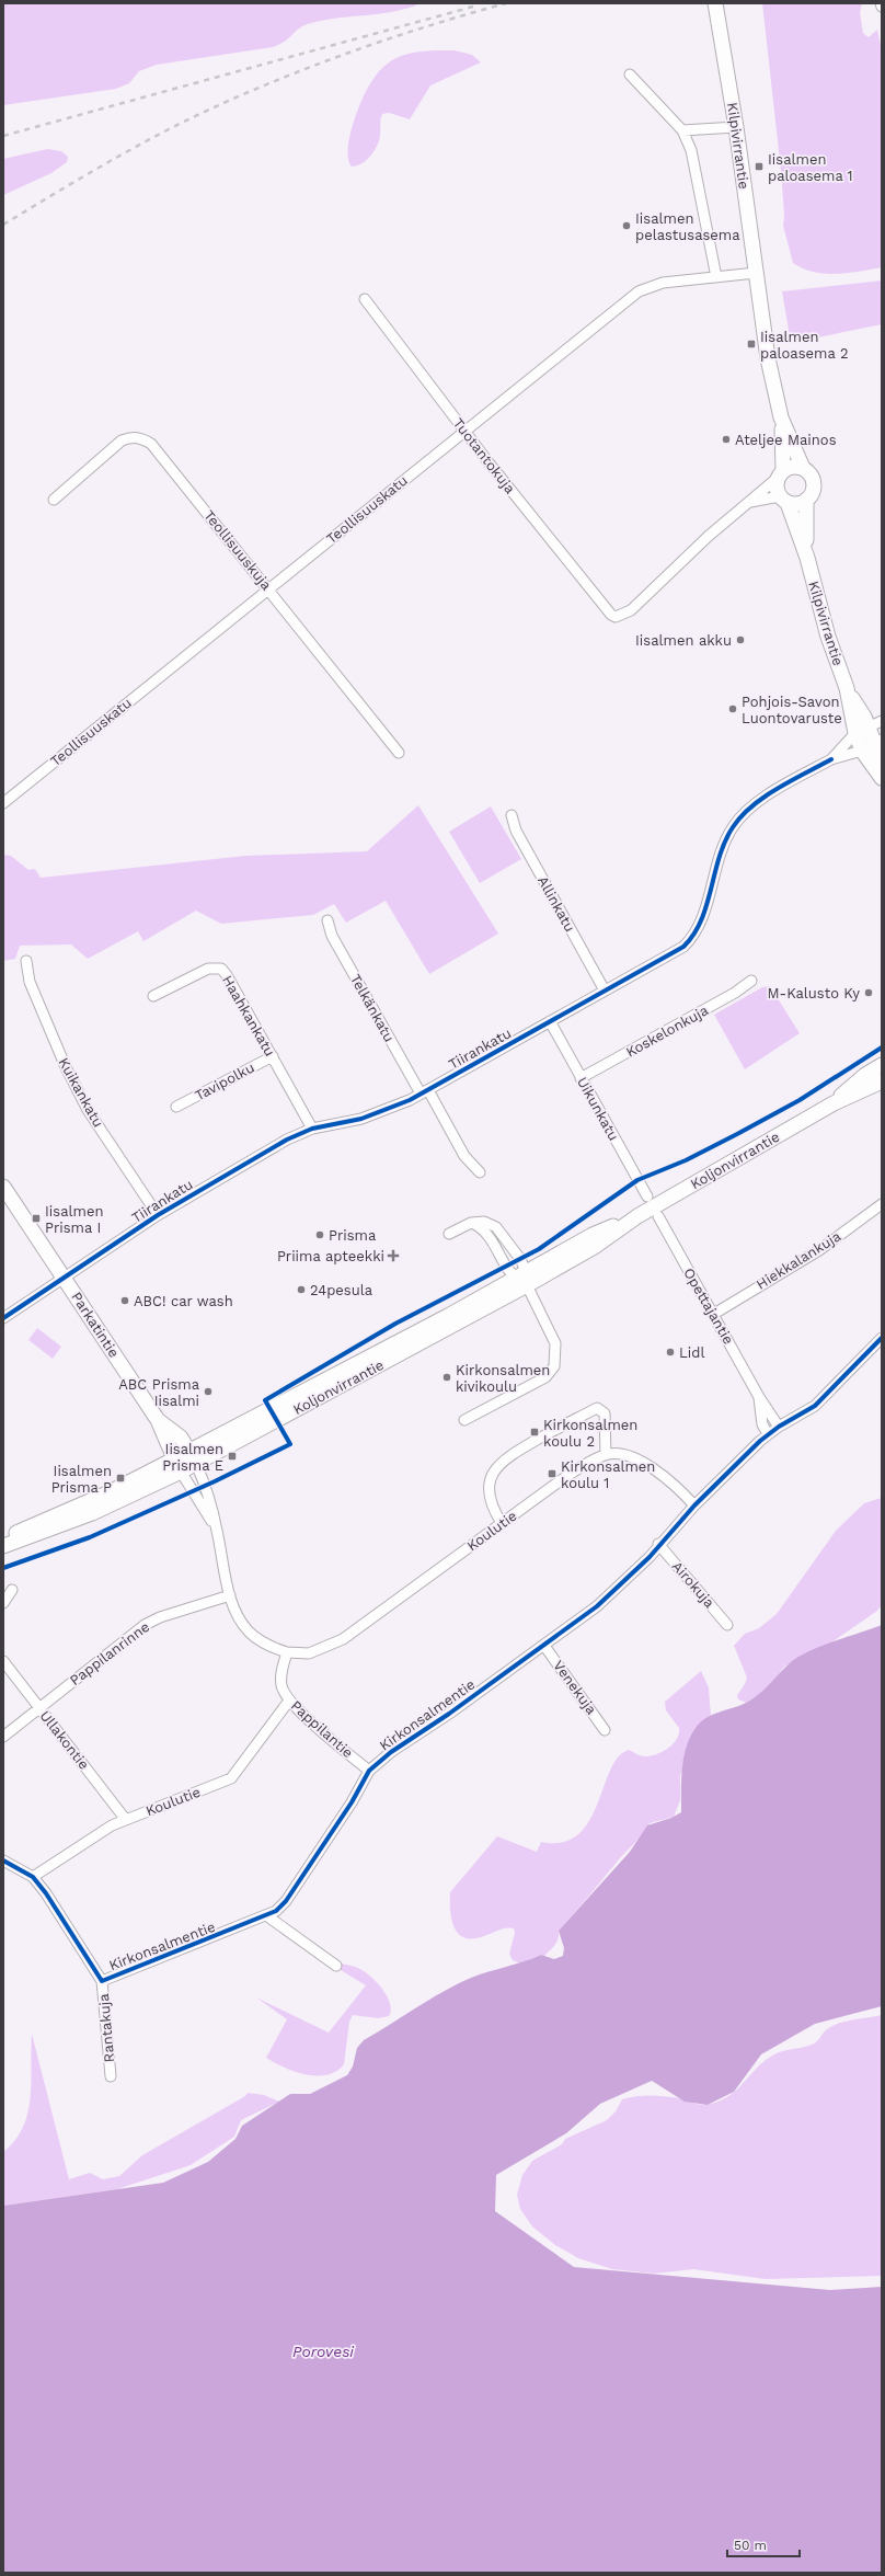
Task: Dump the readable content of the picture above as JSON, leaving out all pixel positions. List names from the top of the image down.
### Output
{
  "streets": {
    "main road": ["Kilpivirrantie", "Koljonvirrantie", "Parkatintie"],
    "street": [
      "Tuotantokuja",
      "Teollisuuskatu",
      "Teollisuuskuja",
      "Allinkatu",
      "Telkänkatu",
      "Haahkankatu",
      "Koskelonkuja",
      "Tiirankatu",
      "Tavipolku",
      "Kuikankatu",
      "Uikunkatu",
      "Hiekkalankuja",
      "Opettajantie",
      "Koulutie",
      "Airokuja",
      "Pappilanrinne",
      "Venekuja",
      "Kirkonsalmentie",
      "Pappilantie",
      "Ullakontie",
      "Rantakuja"
    ]
  },
  "crossings": [
    ["Kilpivirrantie", "Teollisuuskatu"],
    ["Kilpivirrantie", "Tiirankatu"],
    ["Tuotantokuja", "Teollisuuskatu"],
    ["Teollisuuskatu", "Teollisuuskuja"],
    ["Allinkatu", "Tiirankatu"],
    ["Telkänkatu", "Tiirankatu"],
    ["Haahkankatu", "Tiirankatu"],
    ["Haahkankatu", "Tavipolku"],
    ["Koskelonkuja", "Uikunkatu"],
    ["Tiirankatu", "Kuikankatu"],
    ["Tiirankatu", "Uikunkatu"],
    ["Tiirankatu", "Parkatintie"],
    ["Koljonvirrantie", "Parkatintie"],
    ["Hiekkalankuja", "Opettajantie"],
    ["Opettajantie", "Kirkonsalmentie"],
    ["Koulutie", "Kirkonsalmentie"],
    ["Koulutie", "Pappilantie"],
    ["Koulutie", "Ullakontie"],
    ["Airokuja", "Kirkonsalmentie"],
    ["Pappilanrinne", "Ullakontie"],
    ["Venekuja", "Kirkonsalmentie"],
    ["Kirkonsalmentie", "Pappilantie"],
    ["Kirkonsalmentie", "Rantakuja"]
  ],
  "water": ["Porovesi"],
  "places": {
    "transit": [
      "Iisalmen paloasema 1",
      "Iisalmen paloasema 2",
      "Iisalmen Prisma I",
      "Kirkonsalmen koulu 2",
      "Iisalmen Prisma E",
      "Kirkonsalmen koulu 1",
      "Iisalmen Prisma P"
    ],
    "other": [
      "Iisalmen pelastusasema",
      "Ateljee Mainos",
      "Iisalmen akku",
      "Pohjois-Savon Luontovaruste",
      "M-Kalusto Ky",
      "Prisma",
      "24pesula",
      "ABC! car wash",
      "Lidl",
      "Kirkonsalmen kivikoulu",
      "ABC Prisma Iisalmi"
    ],
    "health": ["Priima apteekki"]
  },
  "scale_bar": "50 m"
}
